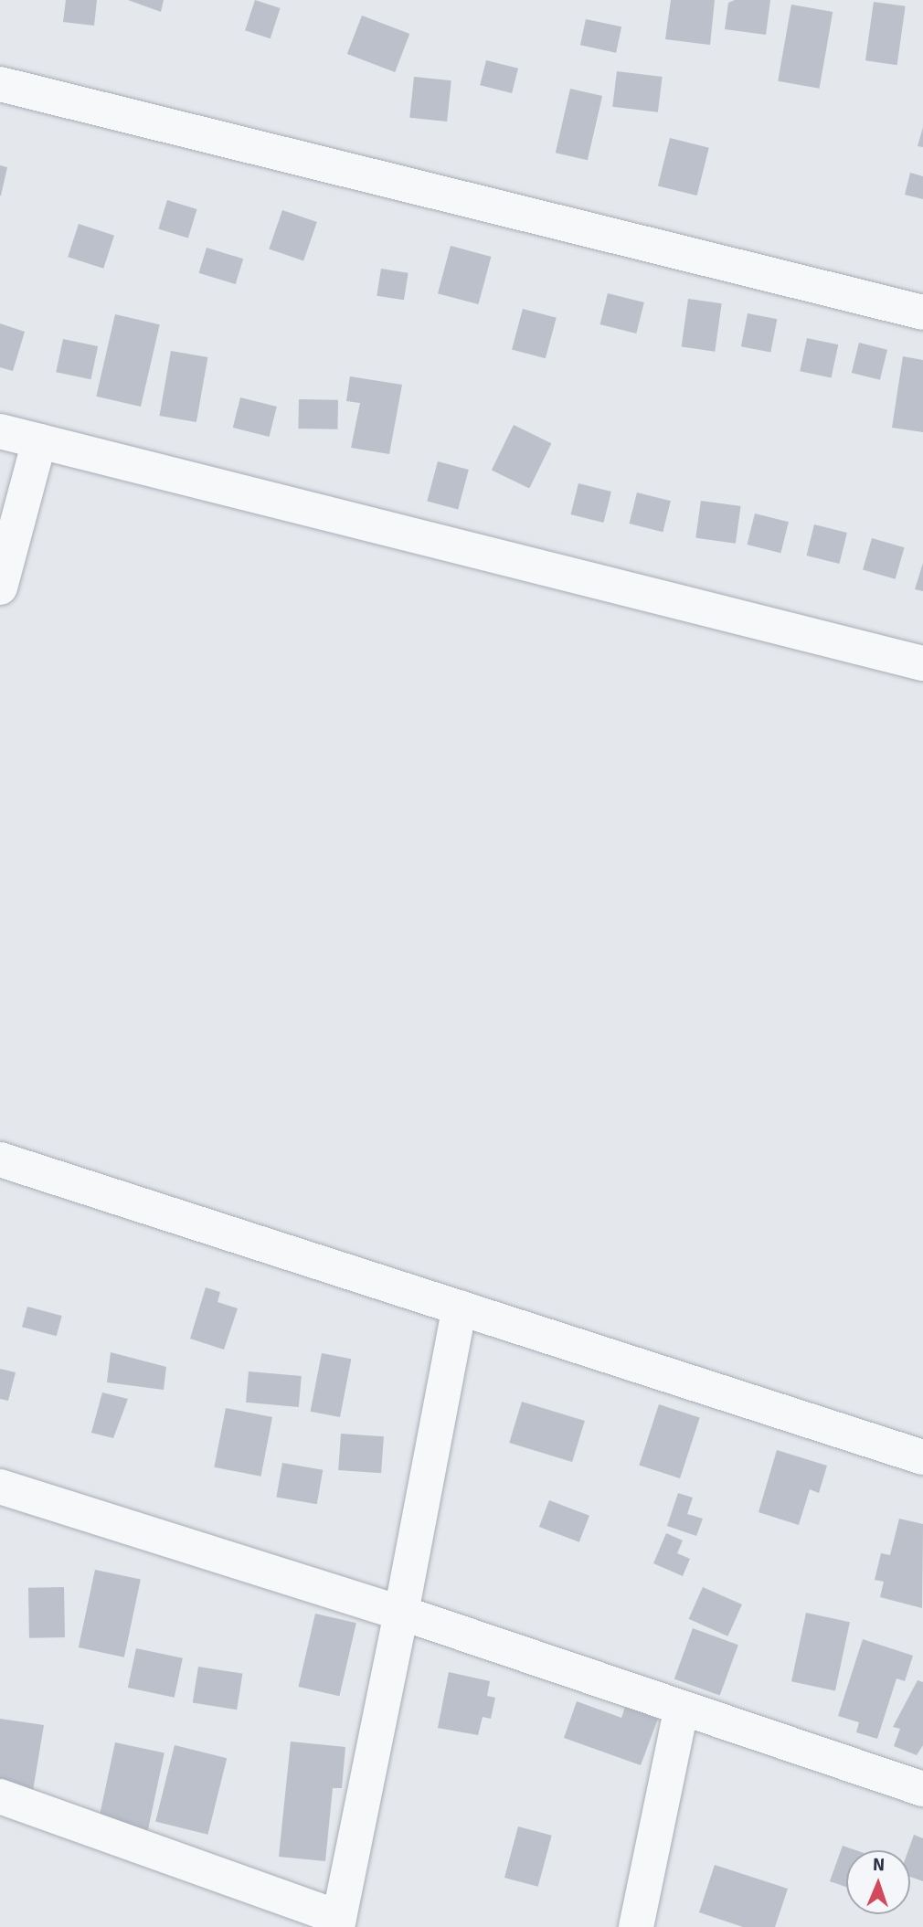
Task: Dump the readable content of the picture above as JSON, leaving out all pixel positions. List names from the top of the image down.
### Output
{
  "north": "top"
}
